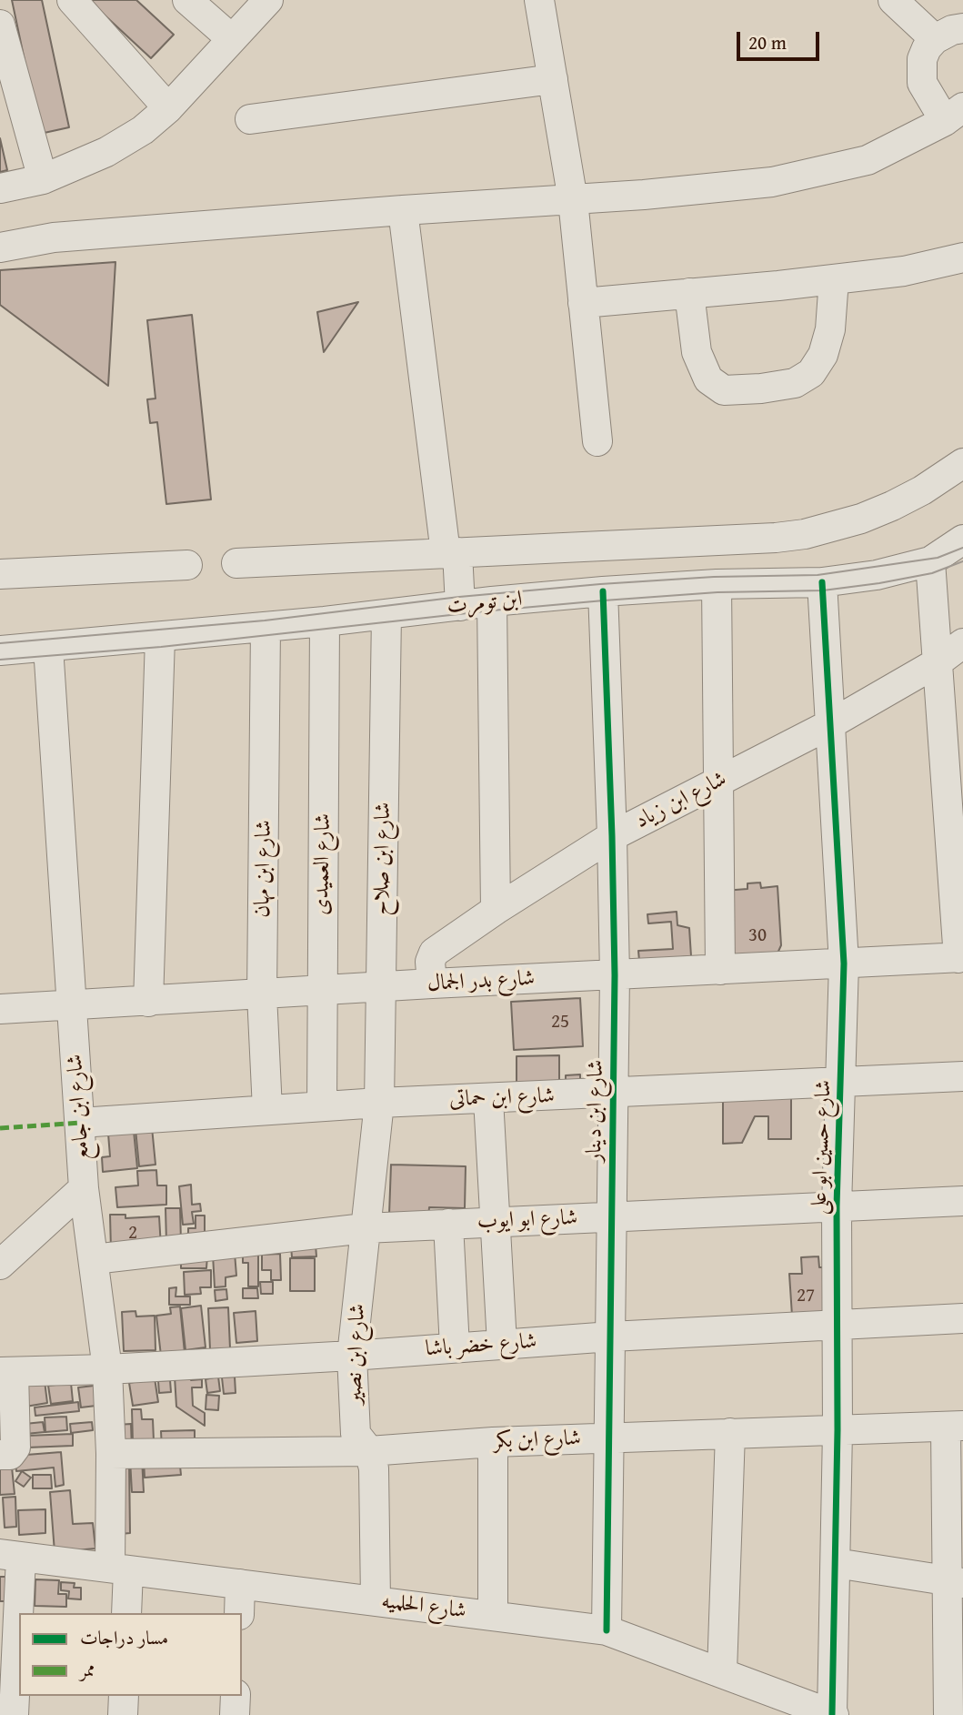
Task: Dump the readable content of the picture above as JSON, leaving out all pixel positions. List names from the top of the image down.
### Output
{
  "streets": {
    "street": [
      "ابن تومرت",
      "شارع ابن زياد",
      "شارع ابن صلاح",
      "شارع العميدى",
      "شارع ابن مهان",
      "شارع بدر الجمال",
      "شارع ابن حماتى",
      "شارع ابن جامع",
      "شارع ابن دينار",
      "شارع حسين ابو على",
      "شارع ابو ايوب",
      "شارع خضر باشا",
      "شارع ابن نصير",
      "شارع ابن بكر",
      "شارع الحلميه"
    ]
  },
  "crossings": [
    ["ابن تومرت", "شارع ابن صلاح"],
    ["ابن تومرت", "شارع العميدى"],
    ["ابن تومرت", "شارع ابن مهان"],
    ["ابن تومرت", "شارع ابن جامع"],
    ["ابن تومرت", "شارع ابن دينار"],
    ["ابن تومرت", "شارع حسين ابو على"],
    ["شارع ابن زياد", "شارع بدر الجمال"],
    ["شارع ابن زياد", "شارع ابن دينار"],
    ["شارع ابن زياد", "شارع حسين ابو على"],
    ["شارع ابن صلاح", "شارع بدر الجمال"],
    ["شارع ابن صلاح", "شارع ابن حماتى"],
    ["شارع ابن صلاح", "شارع ابن نصير"],
    ["شارع العميدى", "شارع بدر الجمال"],
    ["شارع العميدى", "شارع ابن حماتى"],
    ["شارع ابن مهان", "شارع بدر الجمال"],
    ["شارع ابن مهان", "شارع ابن حماتى"],
    ["شارع بدر الجمال", "شارع ابن جامع"],
    ["شارع بدر الجمال", "شارع ابن دينار"],
    ["شارع بدر الجمال", "شارع حسين ابو على"],
    ["شارع ابن حماتى", "شارع ابن جامع"],
    ["شارع ابن حماتى", "شارع ابن دينار"],
    ["شارع ابن حماتى", "شارع حسين ابو على"],
    ["شارع ابن حماتى", "شارع ابن نصير"],
    ["شارع ابن جامع", "شارع ابو ايوب"],
    ["شارع ابن جامع", "شارع خضر باشا"],
    ["شارع ابن جامع", "شارع ابن بكر"],
    ["شارع ابن جامع", "شارع الحلميه"],
    ["شارع ابن دينار", "شارع ابو ايوب"],
    ["شارع ابن دينار", "شارع خضر باشا"],
    ["شارع ابن دينار", "شارع ابن بكر"],
    ["شارع ابن دينار", "شارع الحلميه"],
    ["شارع حسين ابو على", "شارع ابو ايوب"],
    ["شارع حسين ابو على", "شارع خضر باشا"],
    ["شارع حسين ابو على", "شارع ابن بكر"],
    ["شارع حسين ابو على", "شارع الحلميه"],
    ["شارع ابو ايوب", "شارع ابن نصير"],
    ["شارع خضر باشا", "شارع ابن نصير"],
    ["شارع ابن نصير", "شارع ابن بكر"],
    ["شارع ابن نصير", "شارع الحلميه"]
  ],
  "house_numbers": [
    "30",
    "25",
    "2",
    "27"
  ],
  "legend": ["مسار دراجات", "ممر"],
  "scale_bar": "20 m"
}
